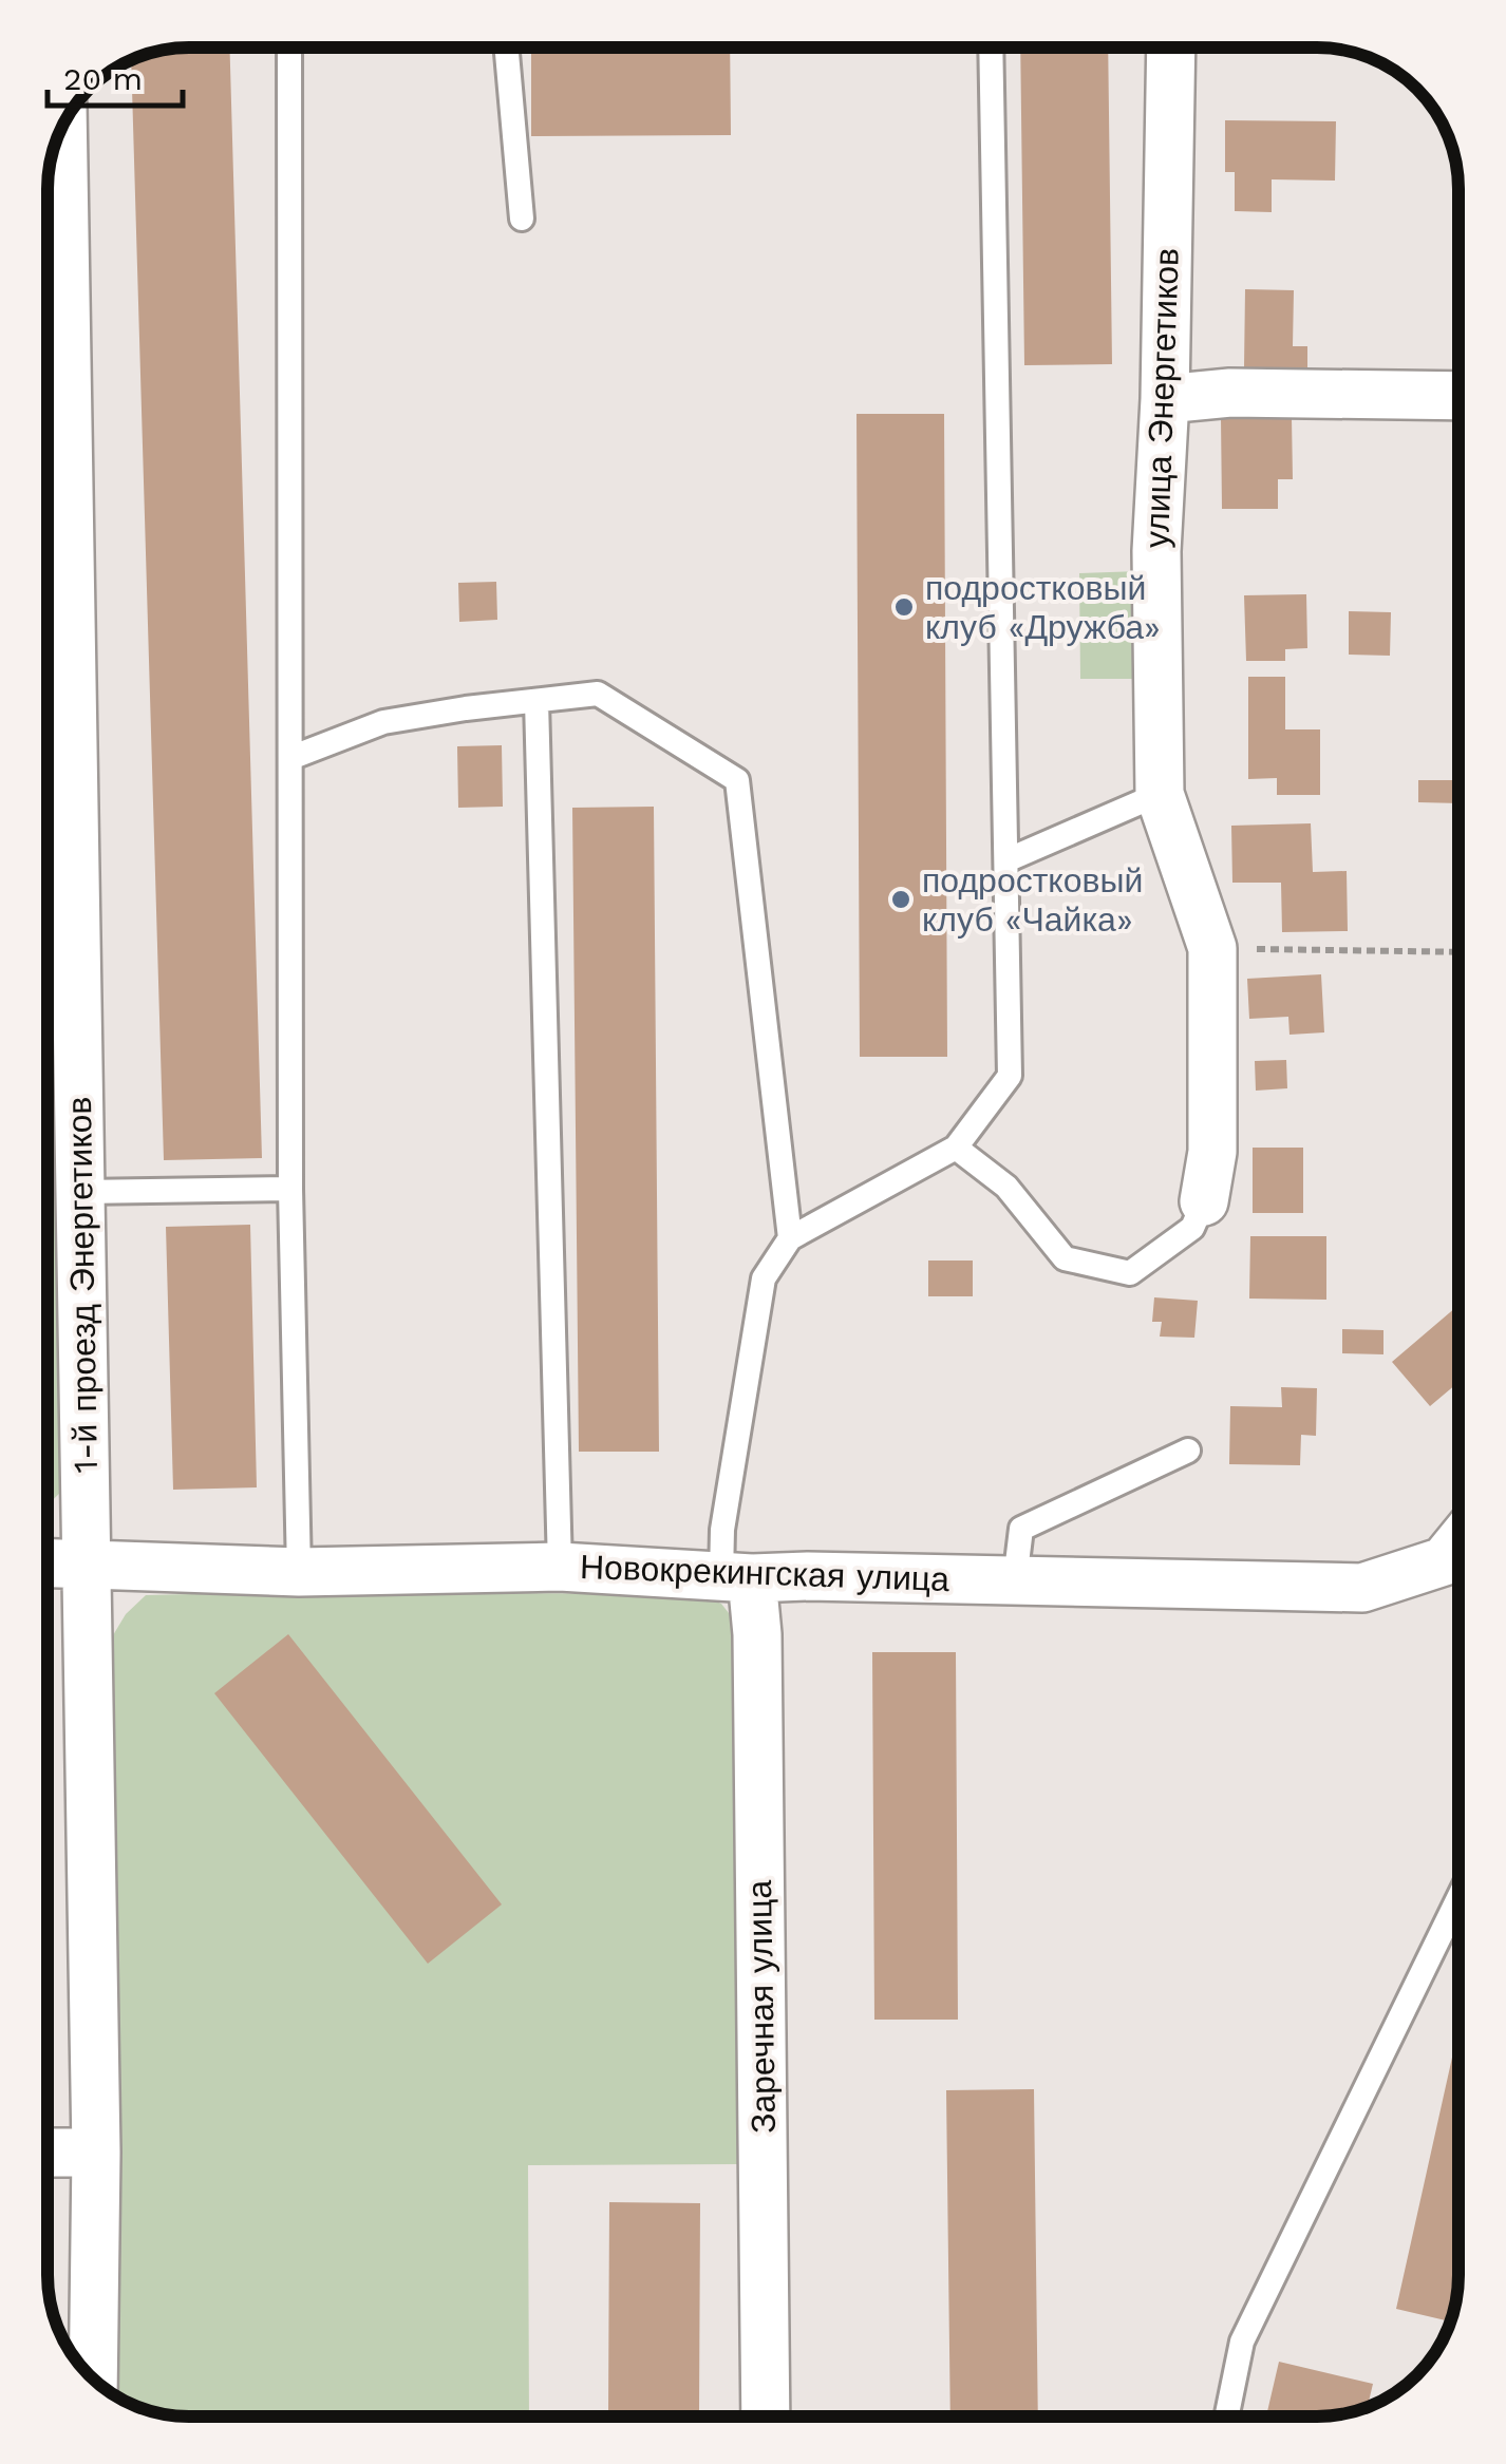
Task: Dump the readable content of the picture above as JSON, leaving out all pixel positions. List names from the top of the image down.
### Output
{
  "streets": {
    "street": [
      "улица Энергетиков",
      "1-й проезд Энергетиков",
      "Новокрекингская улица",
      "Заречная улица"
    ]
  },
  "crossings": [
    ["1-й проезд Энергетиков", "Новокрекингская улица"],
    ["Новокрекингская улица", "Заречная улица"]
  ],
  "places": ["подростковый клуб «Дружба»", "подростковый клуб «Чайка»"],
  "scale_bar": "20 m"
}
